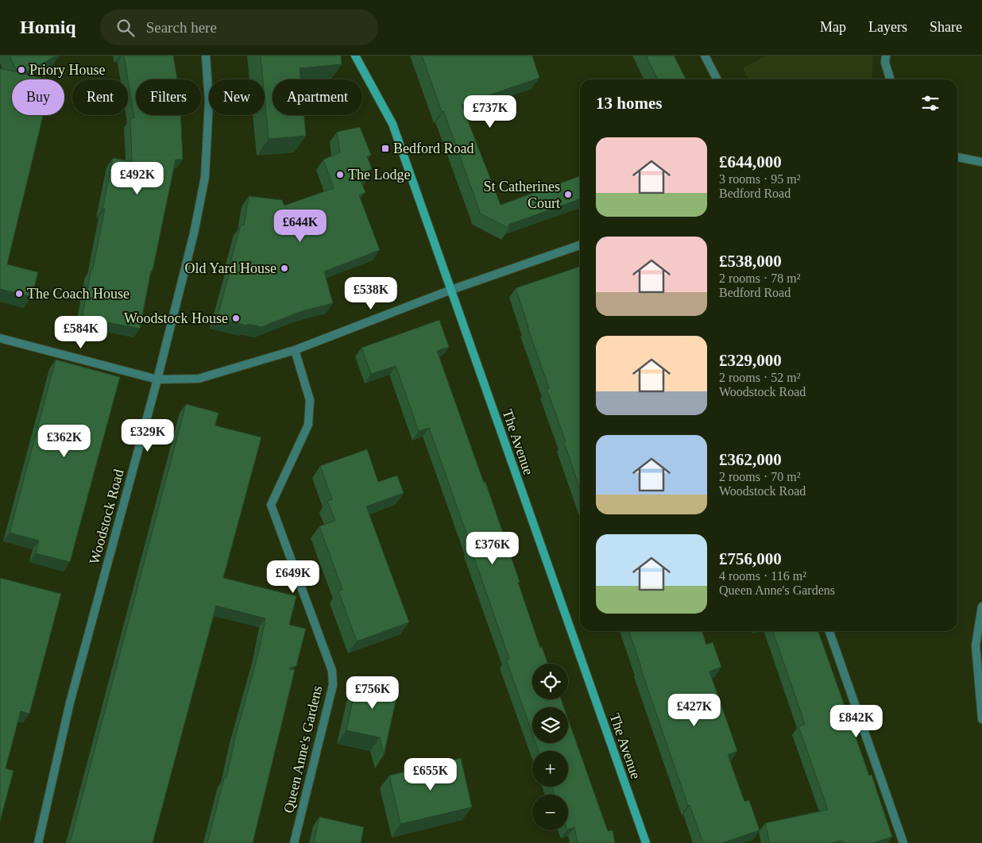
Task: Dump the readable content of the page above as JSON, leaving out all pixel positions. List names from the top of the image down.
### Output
{
  "streets": {
    "main road": ["The Avenue"],
    "street": ["Woodstock Road", "Queen Anne's Gardens"]
  },
  "places": {
    "other": [
      "Priory House",
      "The Lodge",
      "St Catherines Court",
      "Old Yard House",
      "The Coach House",
      "Woodstock House"
    ],
    "transit": ["Bedford Road"]
  },
  "page": {
    "header": "Homiq",
    "search": "Search here",
    "nav": ["Map", "Layers", "Share"],
    "chip": [
      "Buy",
      "Rent",
      "Filters",
      "New",
      "Apartment"
    ],
    "heading": "13 homes",
    "price": [
      "£737K",
      "£492K",
      "£644K",
      "£538K",
      "£584K",
      "£329K",
      "£362K",
      "£376K",
      "£649K",
      "£756K",
      "£427K",
      "£842K",
      "£655K"
    ],
    "list": [
      {
        "name": "£644,000",
        "note": "3 rooms · 95 m² · Bedford Road"
      },
      {
        "name": "£538,000",
        "note": "2 rooms · 78 m² · Bedford Road"
      },
      {
        "name": "£329,000",
        "note": "2 rooms · 52 m² · Woodstock Road"
      },
      {
        "name": "£362,000",
        "note": "2 rooms · 70 m² · Woodstock Road"
      },
      {
        "name": "£756,000",
        "note": "4 rooms · 116 m² · Queen Anne's Gardens"
      }
    ],
    "map_buttons": ["+", "−"]
  }
}
